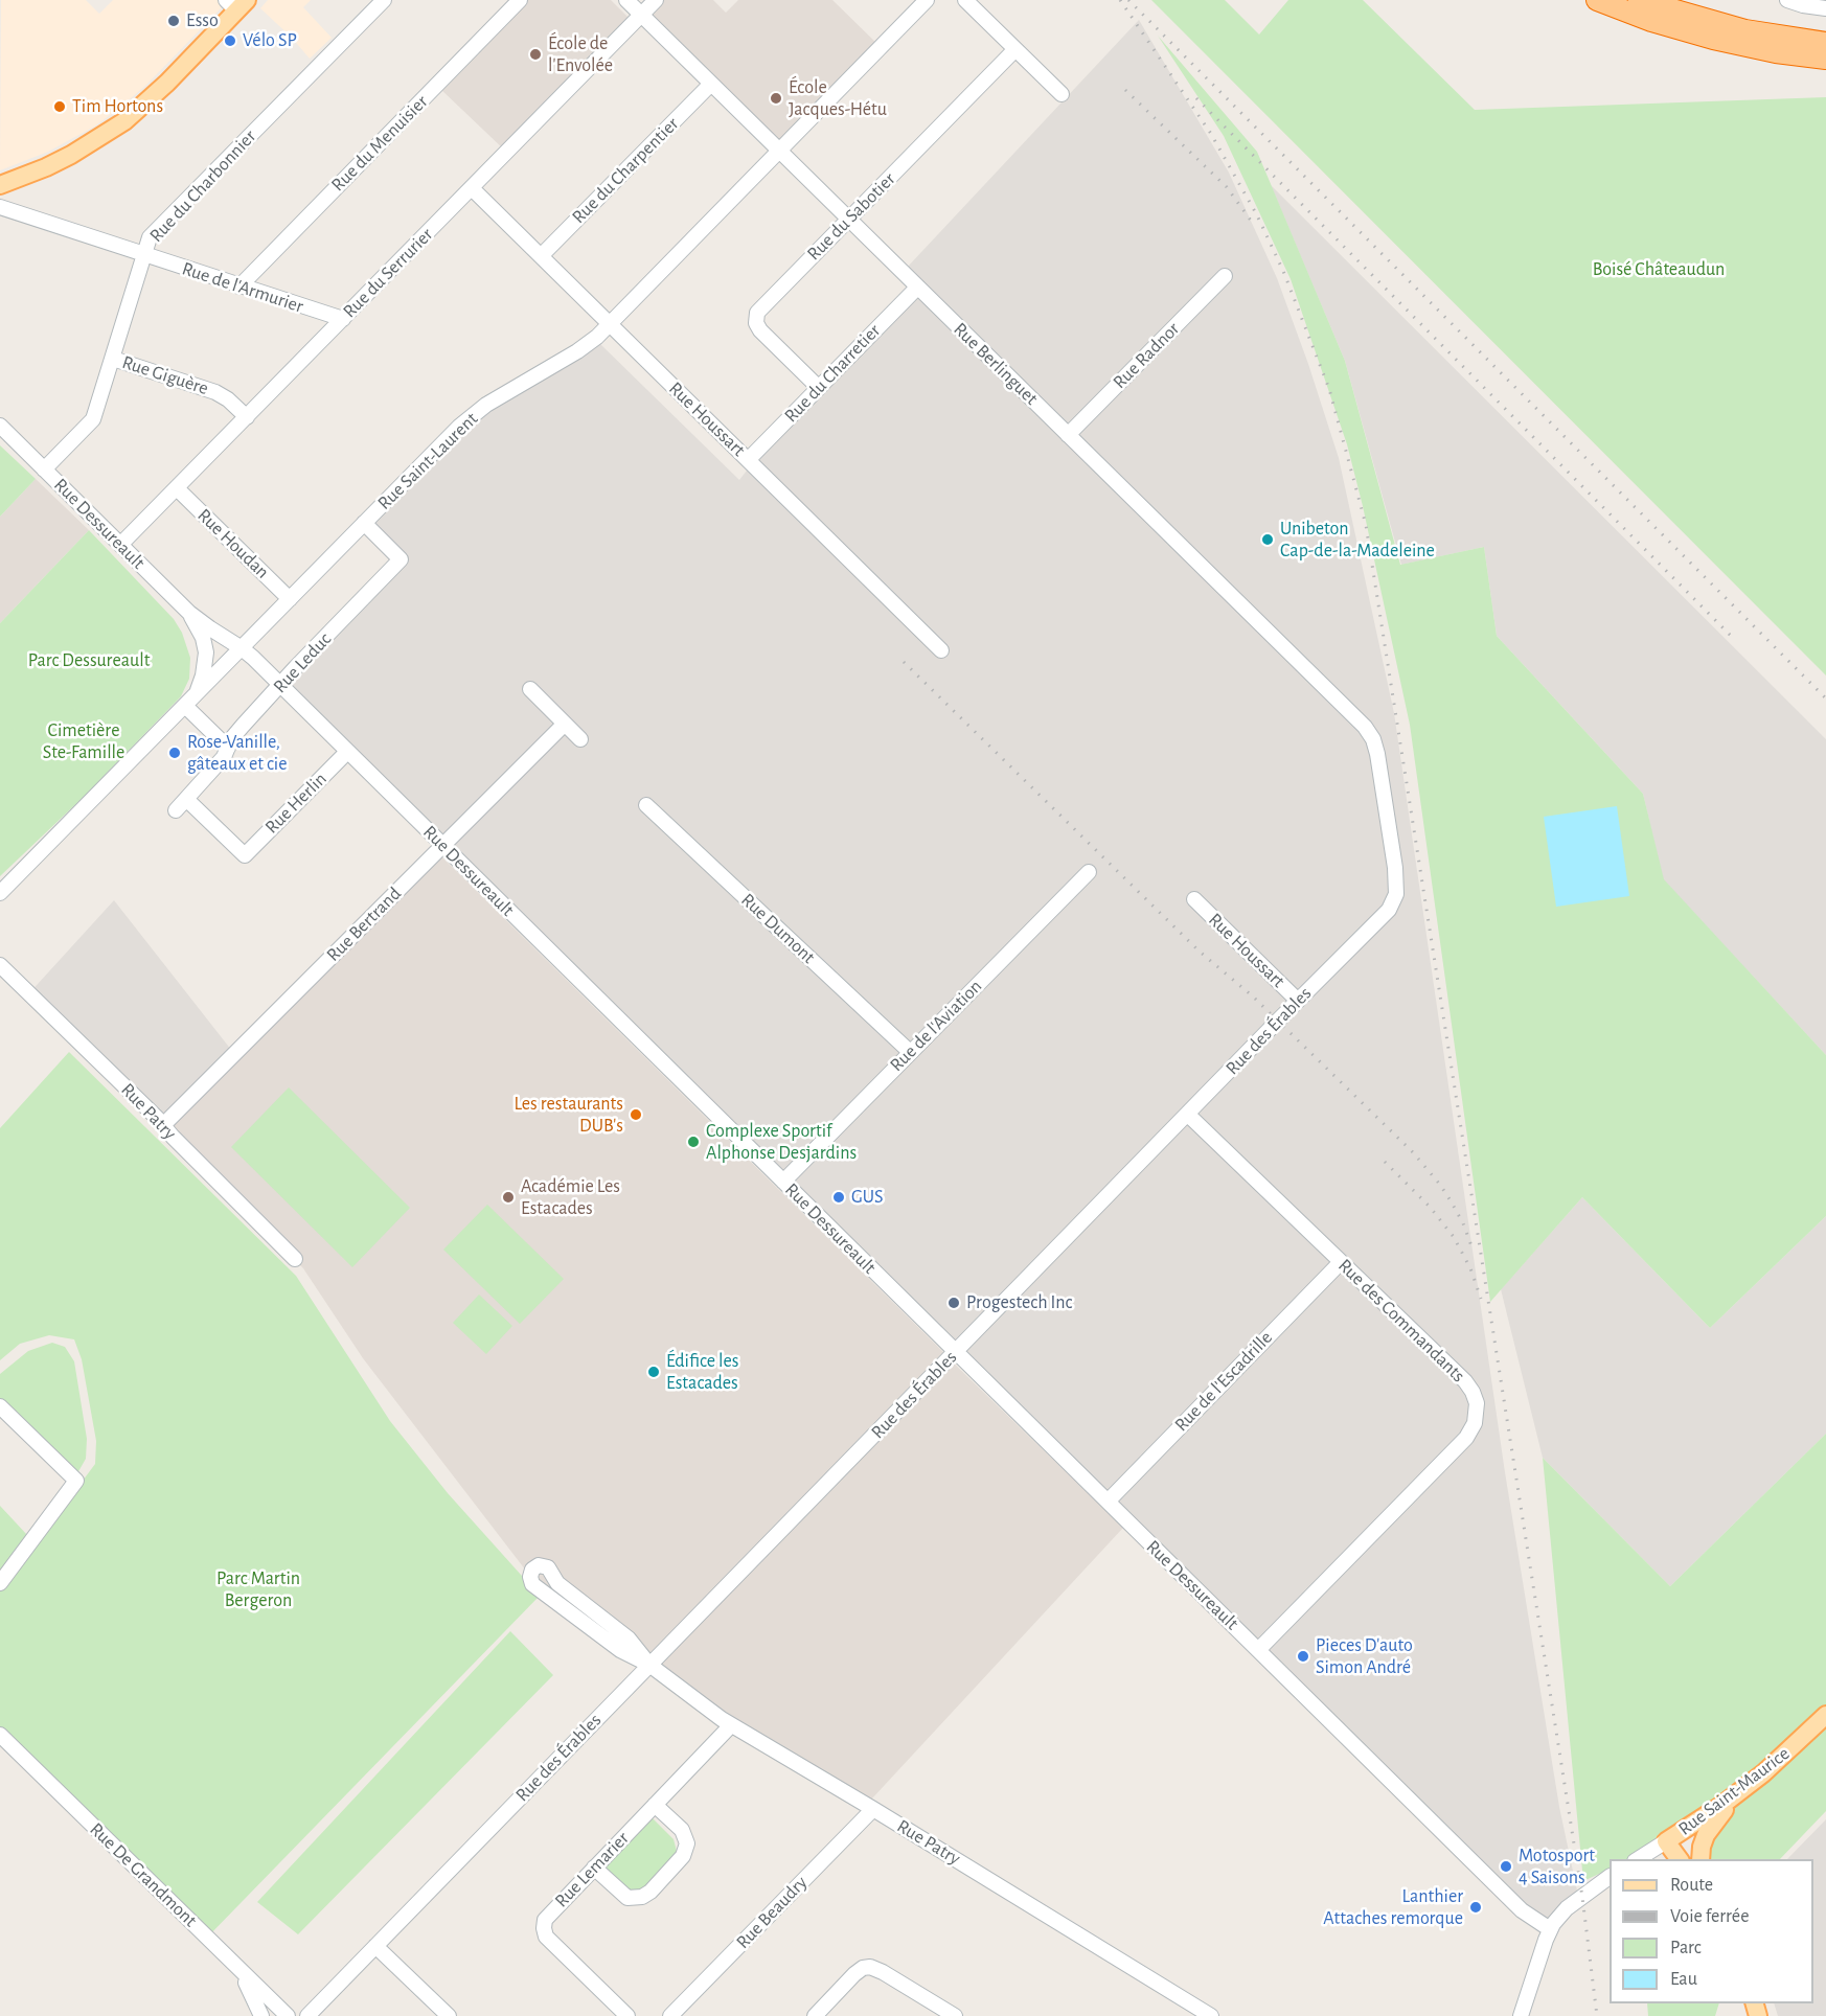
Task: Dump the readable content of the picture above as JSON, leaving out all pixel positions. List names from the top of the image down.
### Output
{
  "streets": {
    "main road": ["Rue Saint-Maurice"],
    "street": [
      "Rue du Menuisier",
      "Rue du Charpentier",
      "Rue du Charbonnier",
      "Rue du Sabotier",
      "Rue du Serrurier",
      "Rue de l'Armurier",
      "Rue Radnor",
      "Rue Berlinguet",
      "Rue du Charretier",
      "Rue Giguère",
      "Rue Houssart",
      "Rue Saint-Laurent",
      "Rue Dessureault",
      "Rue Houdan",
      "Rue Leduc",
      "Rue Herlin",
      "Rue Bertrand",
      "Rue Dumont",
      "Rue de l'Aviation",
      "Rue des Érables",
      "Rue Patry",
      "Rue des Commandants",
      "Rue de l'Escadrille",
      "Rue Lemarier",
      "Rue De Grandmont",
      "Rue Beaudry"
    ]
  },
  "crossings": [
    ["Rue du Menuisier", "Rue de l'Armurier"],
    ["Rue du Charpentier", "Rue Berlinguet"],
    ["Rue du Charpentier", "Rue Houssart"],
    ["Rue du Charbonnier", "Rue de l'Armurier"],
    ["Rue du Charbonnier", "Rue Giguère"],
    ["Rue du Charbonnier", "Rue Dessureault"],
    ["Rue du Sabotier", "Rue Berlinguet"],
    ["Rue du Sabotier", "Rue du Charretier"],
    ["Rue du Serrurier", "Rue de l'Armurier"],
    ["Rue du Serrurier", "Rue Berlinguet"],
    ["Rue du Serrurier", "Rue Giguère"],
    ["Rue du Serrurier", "Rue Houssart"],
    ["Rue du Serrurier", "Rue Dessureault"],
    ["Rue du Serrurier", "Rue Houdan"],
    ["Rue Radnor", "Rue Berlinguet"],
    ["Rue Berlinguet", "Rue du Charretier"],
    ["Rue Berlinguet", "Rue Saint-Laurent"],
    ["Rue Berlinguet", "Rue des Érables"],
    ["Rue du Charretier", "Rue Houssart"],
    ["Rue Houssart", "Rue Saint-Laurent"],
    ["Rue Houssart", "Rue des Érables"],
    ["Rue Saint-Laurent", "Rue Dessureault"],
    ["Rue Saint-Laurent", "Rue Houdan"],
    ["Rue Saint-Laurent", "Rue Leduc"],
    ["Rue Dessureault", "Rue Leduc"],
    ["Rue Dessureault", "Rue Herlin"],
    ["Rue Dessureault", "Rue Bertrand"],
    ["Rue Dessureault", "Rue de l'Aviation"],
    ["Rue Dessureault", "Rue des Érables"],
    ["Rue Dessureault", "Rue des Commandants"],
    ["Rue Dessureault", "Rue de l'Escadrille"],
    ["Rue Leduc", "Rue Herlin"],
    ["Rue Bertrand", "Rue Patry"],
    ["Rue Dumont", "Rue de l'Aviation"],
    ["Rue des Érables", "Rue Patry"],
    ["Rue des Érables", "Rue des Commandants"],
    ["Rue Patry", "Rue Lemarier"],
    ["Rue Patry", "Rue Beaudry"],
    ["Rue des Commandants", "Rue de l'Escadrille"]
  ],
  "parks": [
    "Boisé Châteaudun",
    "Parc Dessureault",
    "Cimetière Ste-Famille",
    "Parc Martin Bergeron"
  ],
  "places": [
    "Esso",
    "Vélo SP",
    "École de l'Envolée",
    "École Jacques-Hétu",
    "Tim Hortons",
    "Unibeton Cap-de-la-Madeleine",
    "Rose-Vanille, gâteaux et cie",
    "Les restaurants DUB's",
    "Complexe Sportif Alphonse Desjardins",
    "Académie Les Estacades",
    "GUS",
    "Progestech Inc",
    "Édifice les Estacades",
    "Pieces D'auto Simon André",
    "Motosport 4 Saisons",
    "Lanthier Attaches remorque"
  ],
  "legend": [
    "Route",
    "Voie ferrée",
    "Parc",
    "Eau"
  ]
}
